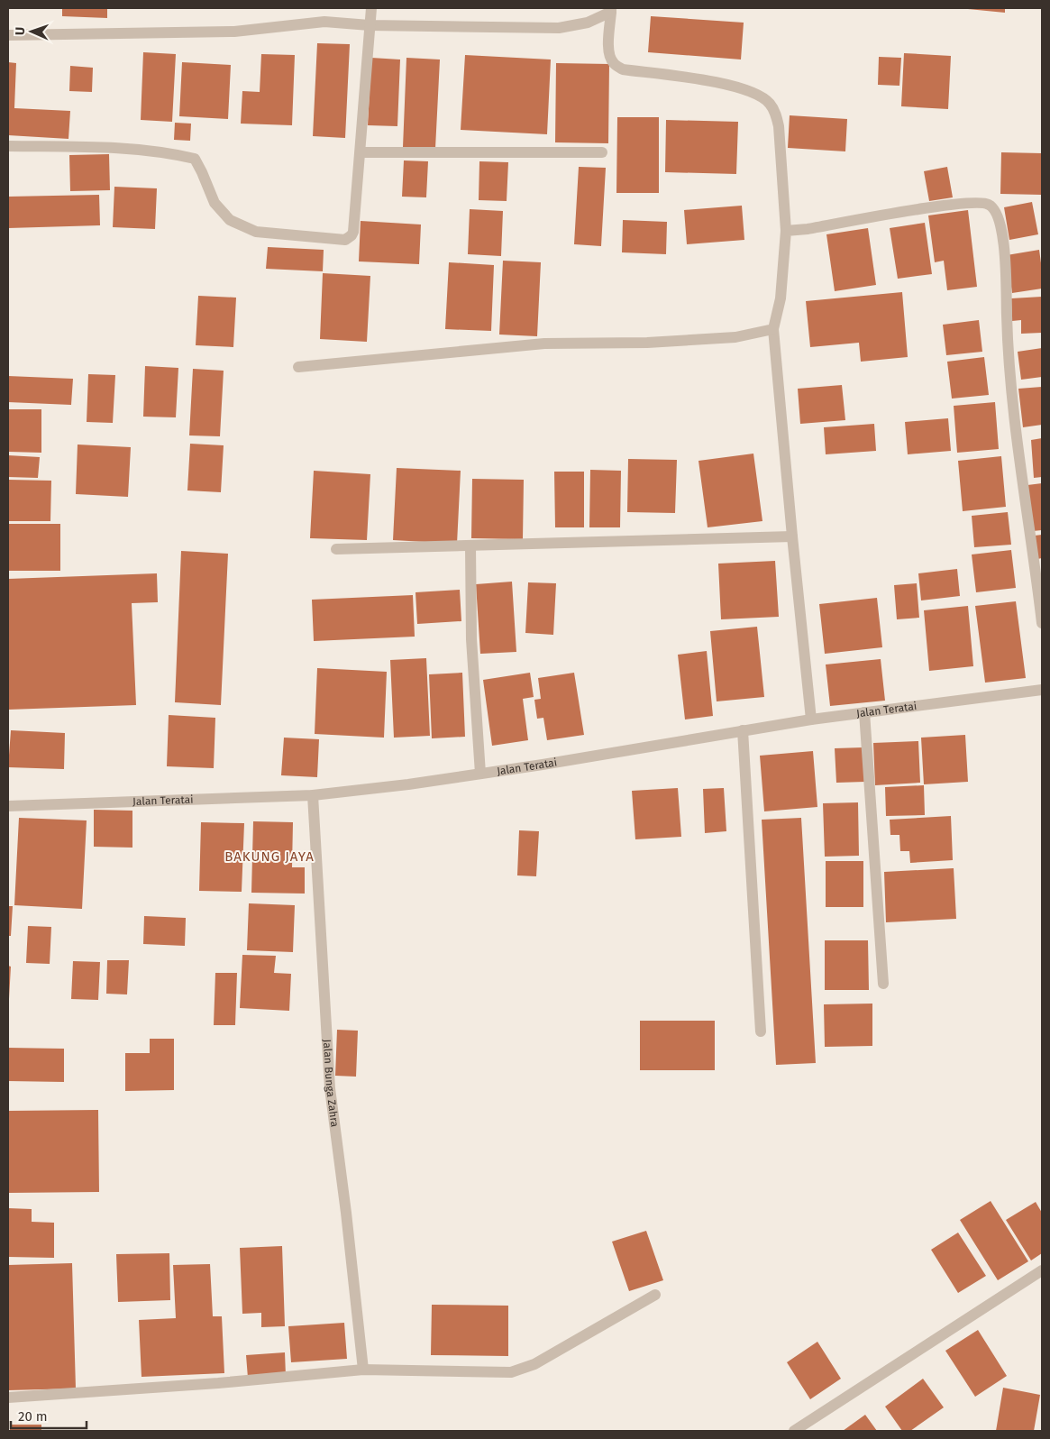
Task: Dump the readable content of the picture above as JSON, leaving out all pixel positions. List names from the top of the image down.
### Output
{
  "streets": {
    "street": ["Jalan Teratai", "Jalan Bunga Zahra"]
  },
  "crossings": [
    ["Jalan Teratai", "Jalan Bunga Zahra"]
  ],
  "districts": ["BAKUNG JAYA"],
  "scale_bar": "20 m",
  "north": "left"
}
